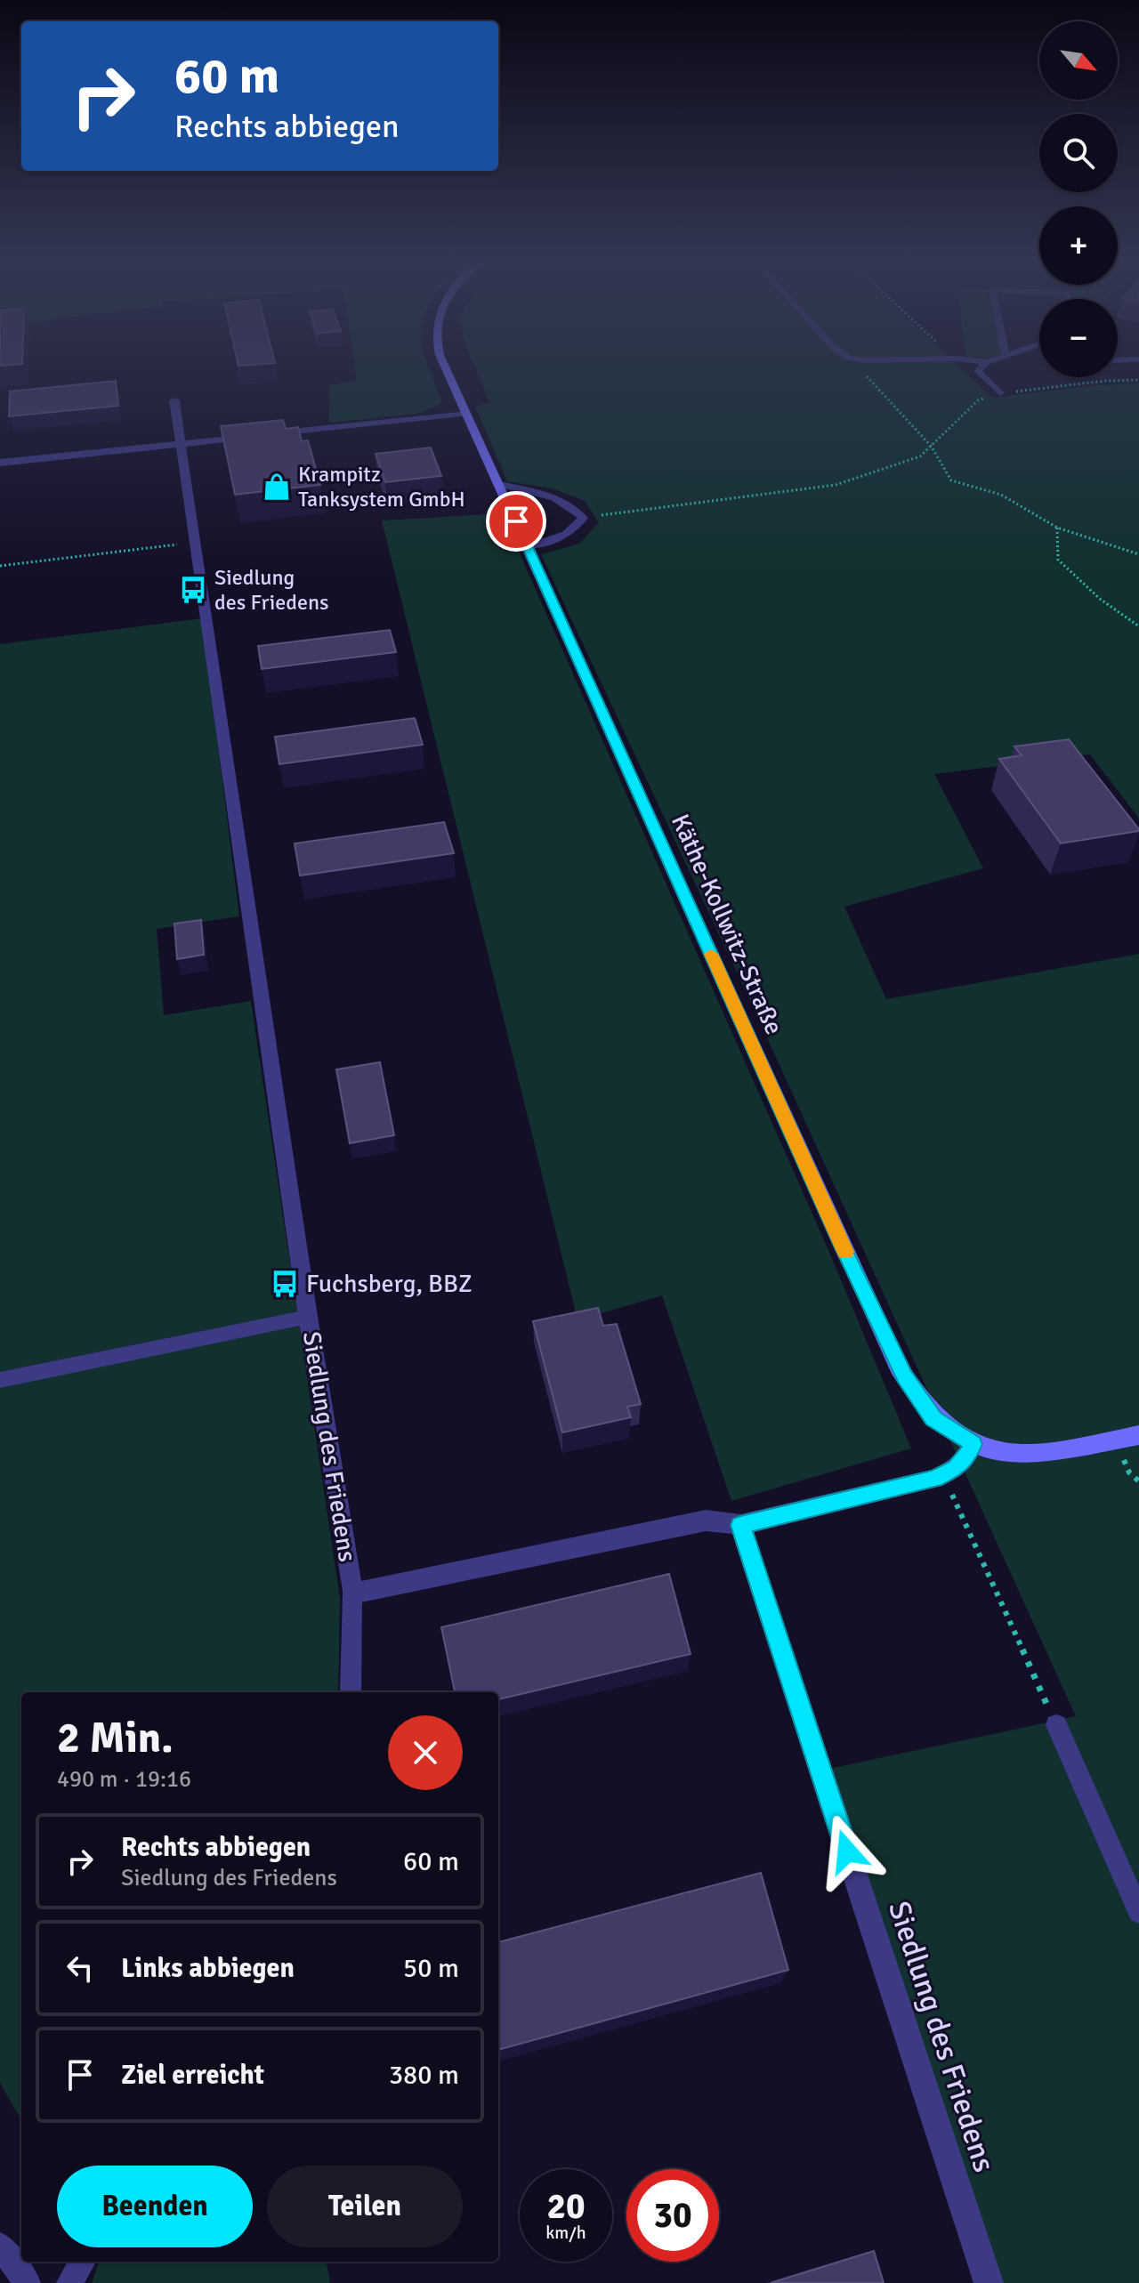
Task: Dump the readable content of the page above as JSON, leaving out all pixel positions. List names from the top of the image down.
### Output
{
  "streets": {
    "main road": ["Käthe-Kollwitz-Straße"],
    "street": ["Siedlung des Friedens"]
  },
  "crossings": [
    ["Käthe-Kollwitz-Straße", "Siedlung des Friedens"]
  ],
  "places": {
    "shop": ["Krampitz Tanksystem GmbH"],
    "bus stop": ["Siedlung des Friedens", "Fuchsberg, BBZ"]
  },
  "north": "bottom right",
  "page": {
    "map_buttons": ["+", "−"],
    "turn": ["60 m", "Rechts abbiegen"],
    "heading": ["2 Min.", "490 m · 19:16"],
    "list": [
      {
        "name": "Rechts abbiegen",
        "note": "Siedlung des Friedens",
        "value": "60 m"
      },
      {
        "name": "Links abbiegen",
        "value": "50 m"
      },
      {
        "name": "Ziel erreicht",
        "value": "380 m"
      }
    ],
    "buttons": ["Beenden", "Teilen"],
    "speed": "20 km/h",
    "limit": "30"
  }
}
